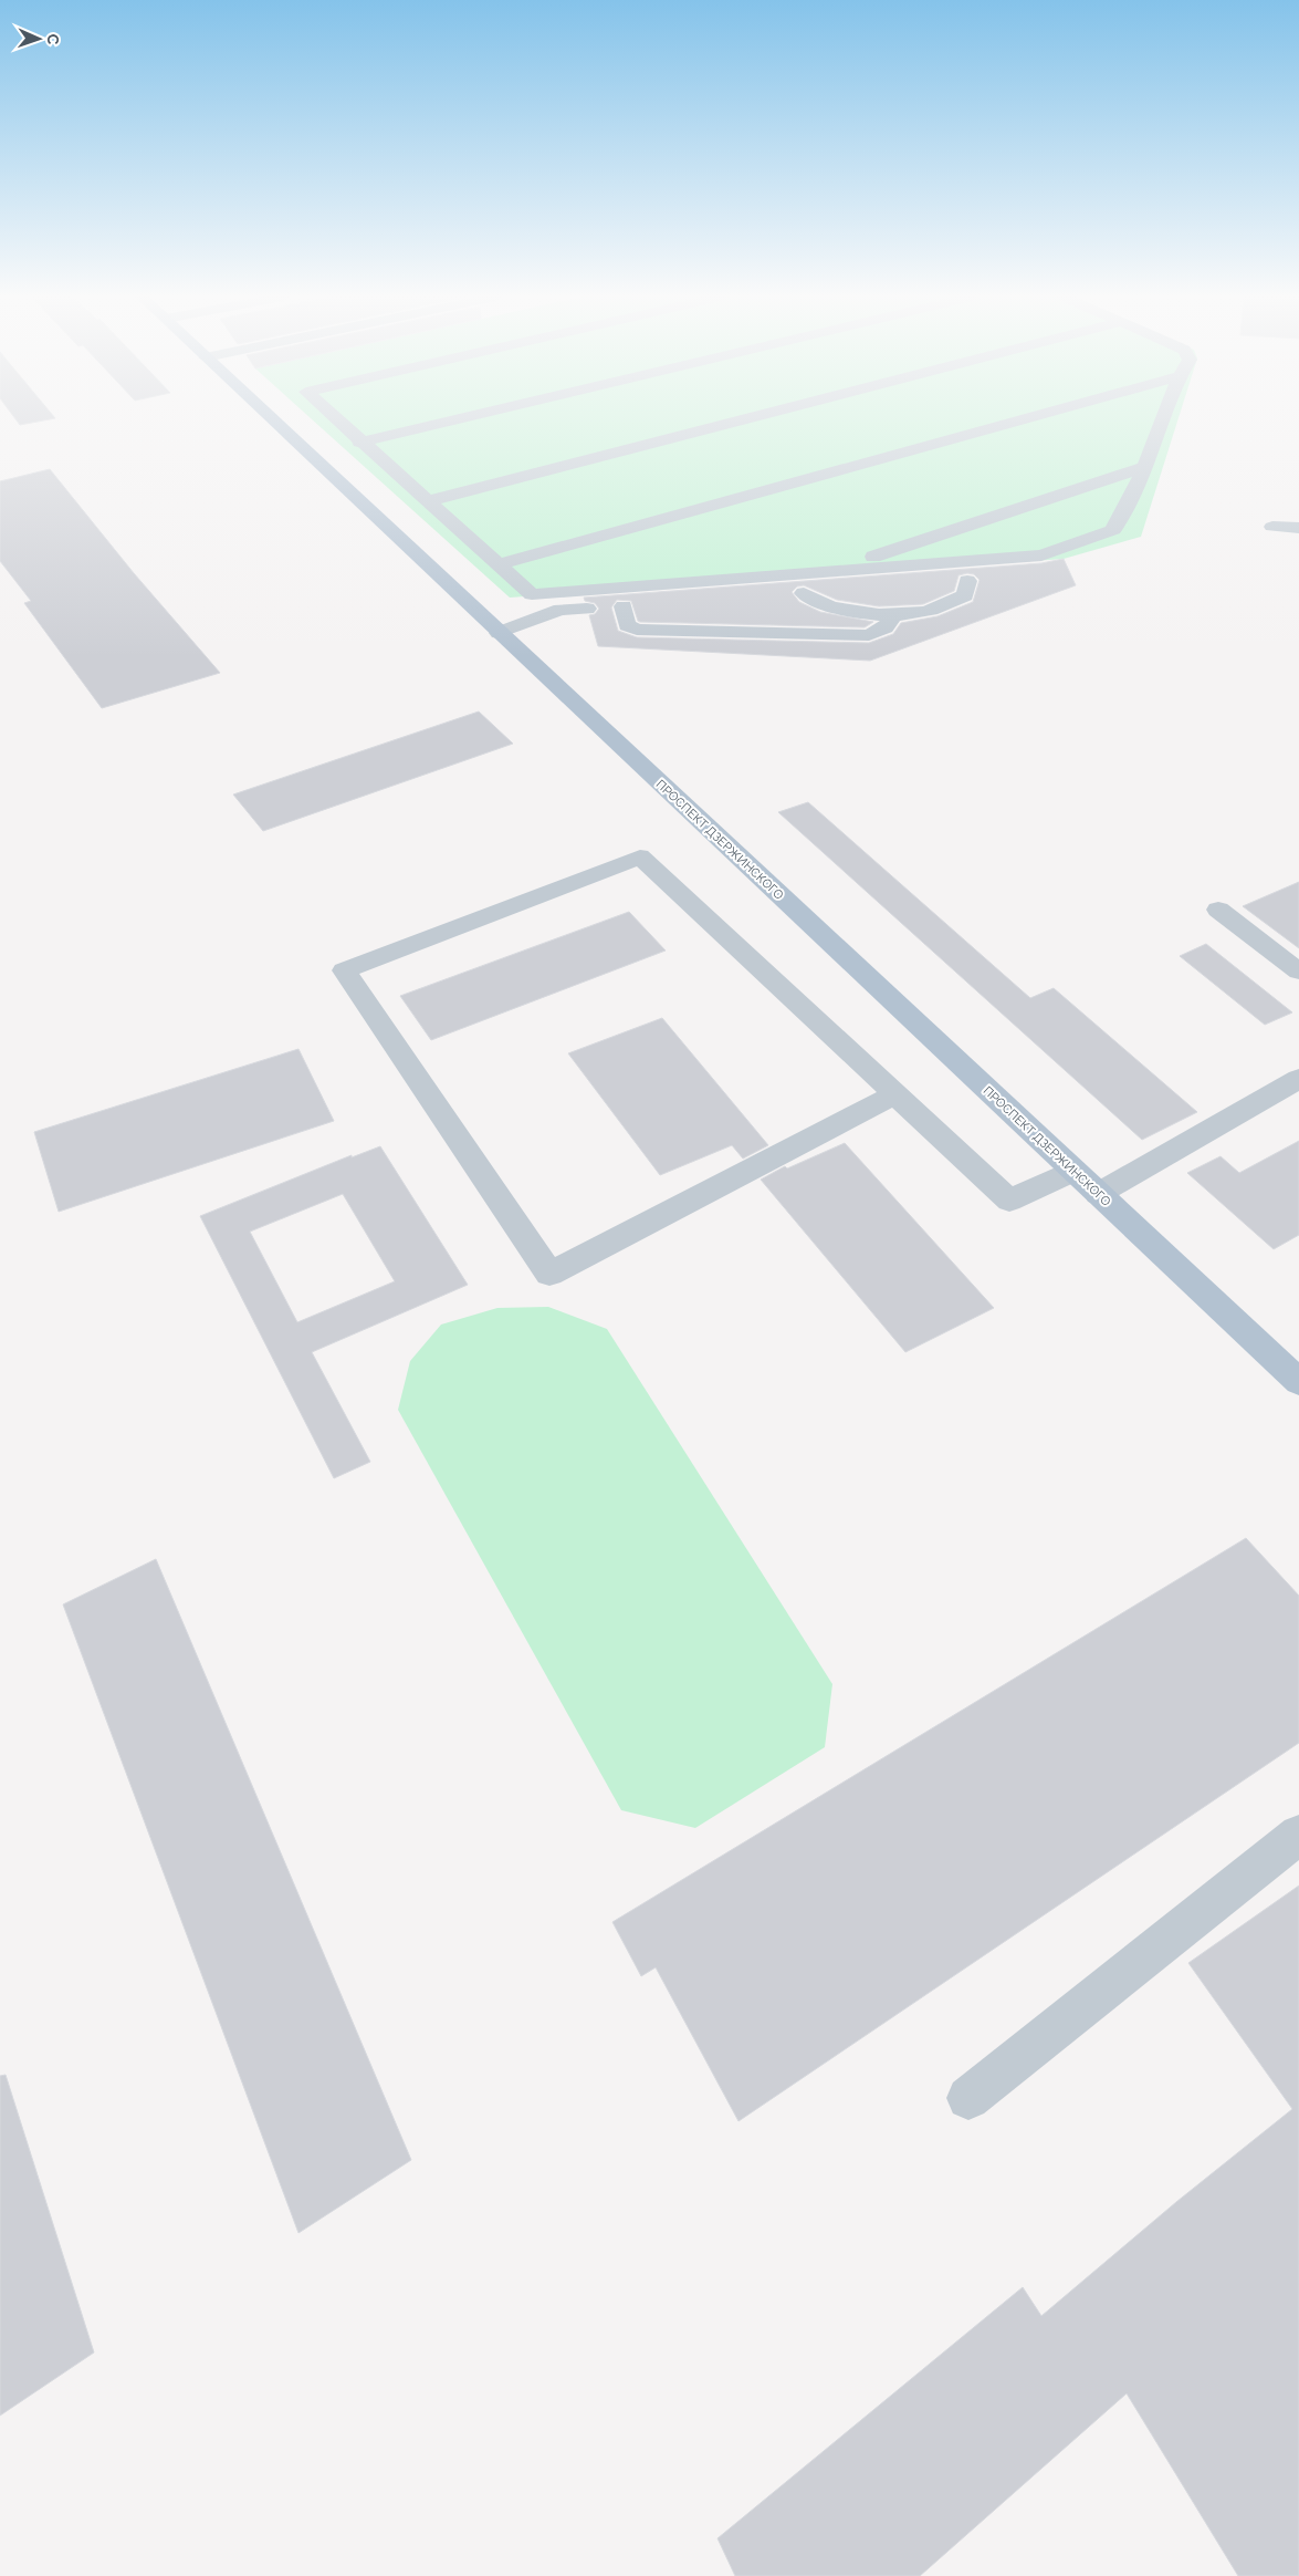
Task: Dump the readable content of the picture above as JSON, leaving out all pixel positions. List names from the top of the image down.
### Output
{
  "streets": {
    "main road": ["ПРОСПЕКТ ДЗЕРЖИНСКОГО"]
  },
  "north": "right"
}
